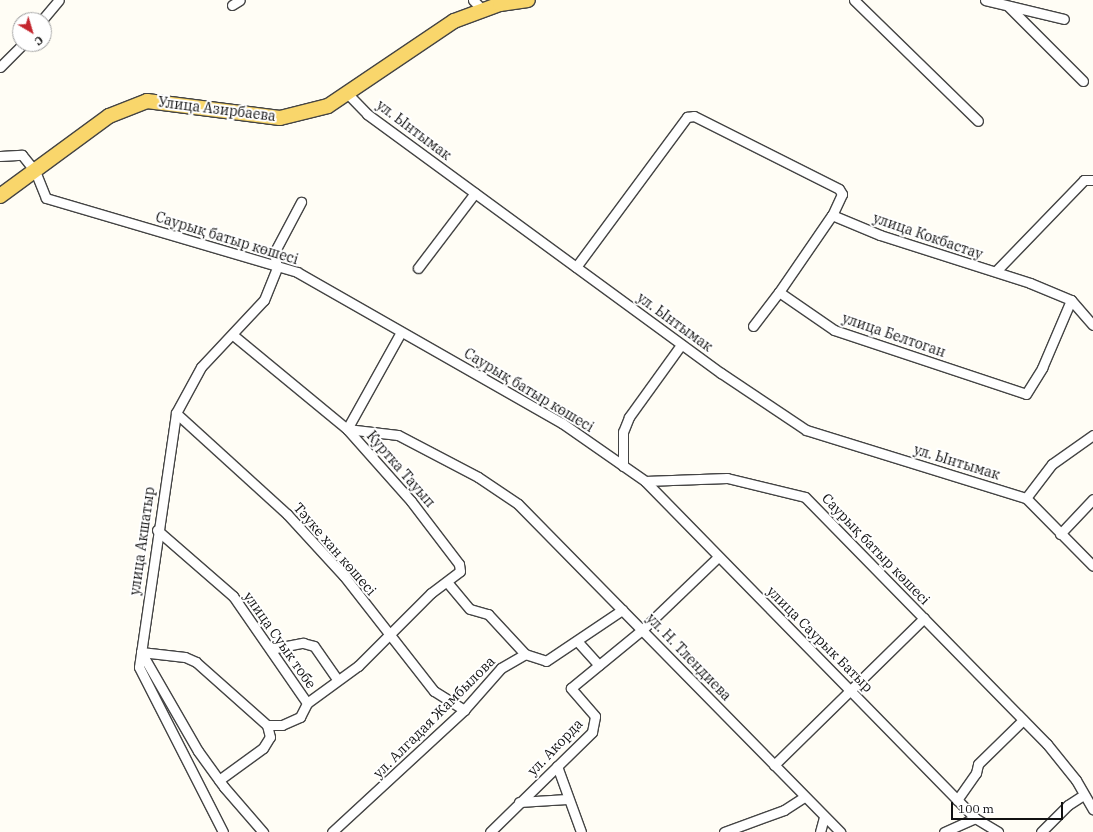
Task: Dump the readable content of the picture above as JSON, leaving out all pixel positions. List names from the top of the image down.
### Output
{
  "streets": {
    "main road": ["Улица Азирбаева"],
    "street": [
      "ул. Ынтымак",
      "улица Кокбастау",
      "Саурық батыр көшесі",
      "улица Белтоган",
      "Куртка Тауып",
      "улица Акшатыр",
      "Тәуке хан көшесі",
      "улица Саурык Батыр",
      "улица Суык тобе",
      "ул. Н. Тлендиева",
      "ул. Алгадая Жамбылова",
      "ул. Акорда"
    ]
  },
  "crossings": [
    ["Улица Азирбаева", "ул. Ынтымак"],
    ["Улица Азирбаева", "Саурық батыр көшесі"],
    ["улица Кокбастау", "улица Белтоган"],
    ["Саурық батыр көшесі", "улица Акшатыр"],
    ["Саурық батыр көшесі", "улица Саурык Батыр"],
    ["Куртка Тауып", "улица Акшатыр"],
    ["Куртка Тауып", "Тәуке хан көшесі"],
    ["Куртка Тауып", "улица Суык тобе"],
    ["Куртка Тауып", "ул. Н. Тлендиева"],
    ["улица Акшатыр", "Тәуке хан көшесі"],
    ["улица Акшатыр", "улица Суык тобе"],
    ["Тәуке хан көшесі", "ул. Алгадая Жамбылова"],
    ["улица Саурык Батыр", "ул. Акорда"],
    ["ул. Н. Тлендиева", "ул. Акорда"]
  ],
  "scale_bar": "100 m",
  "north": "bottom right"
}
